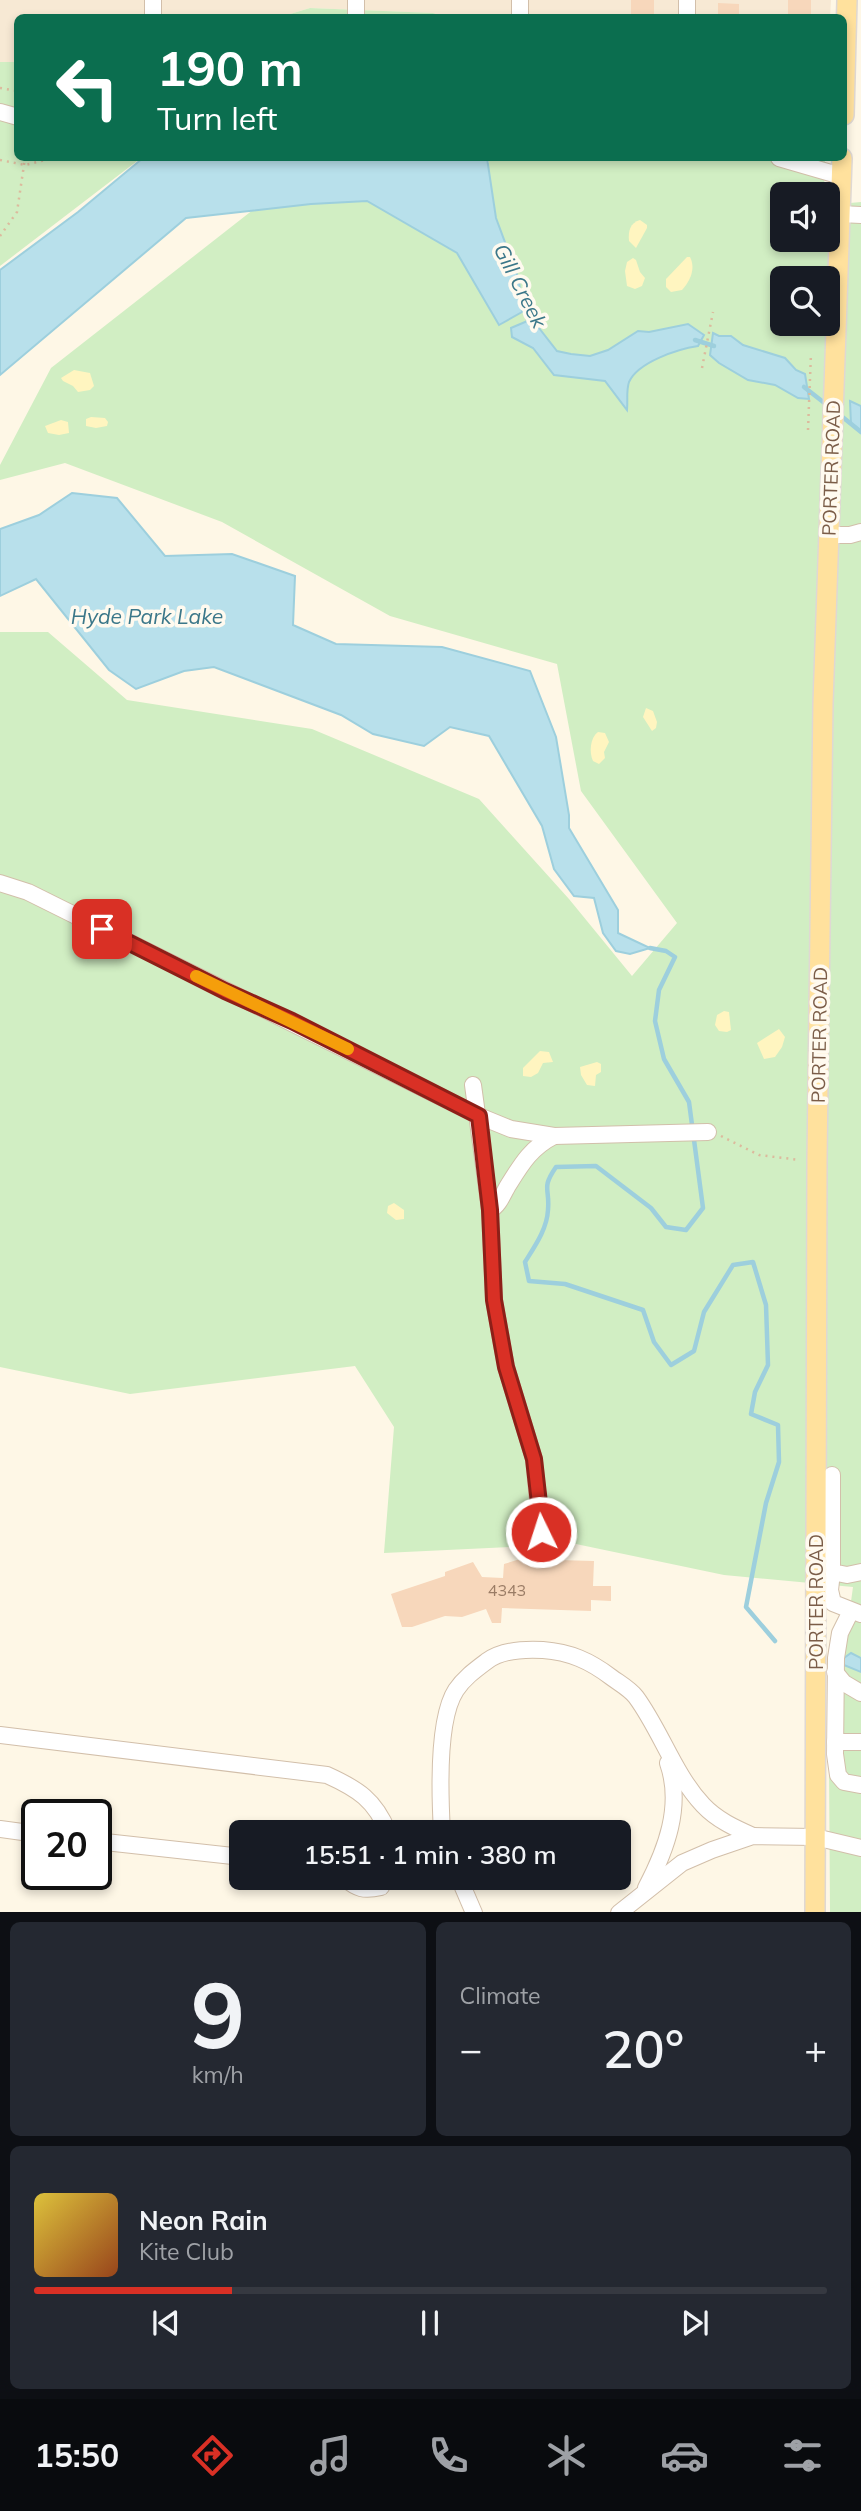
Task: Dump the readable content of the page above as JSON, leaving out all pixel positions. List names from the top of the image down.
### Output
{
  "streets": {
    "main road": ["PORTER ROAD"]
  },
  "water": ["Gill Creek", "Hyde Park Lake"],
  "house_numbers": ["4343"],
  "page": {
    "turn": ["190 m", "Turn left"],
    "limit": "20",
    "trip": "15:51 · 1 min · 380 m",
    "tile": [
      ["9", "km/h"],
      "Climate"
    ],
    "heat": ["−", "20°", "+"],
    "song": ["Neon Rain", "Kite Club"],
    "tabs": "15:50"
  }
}
